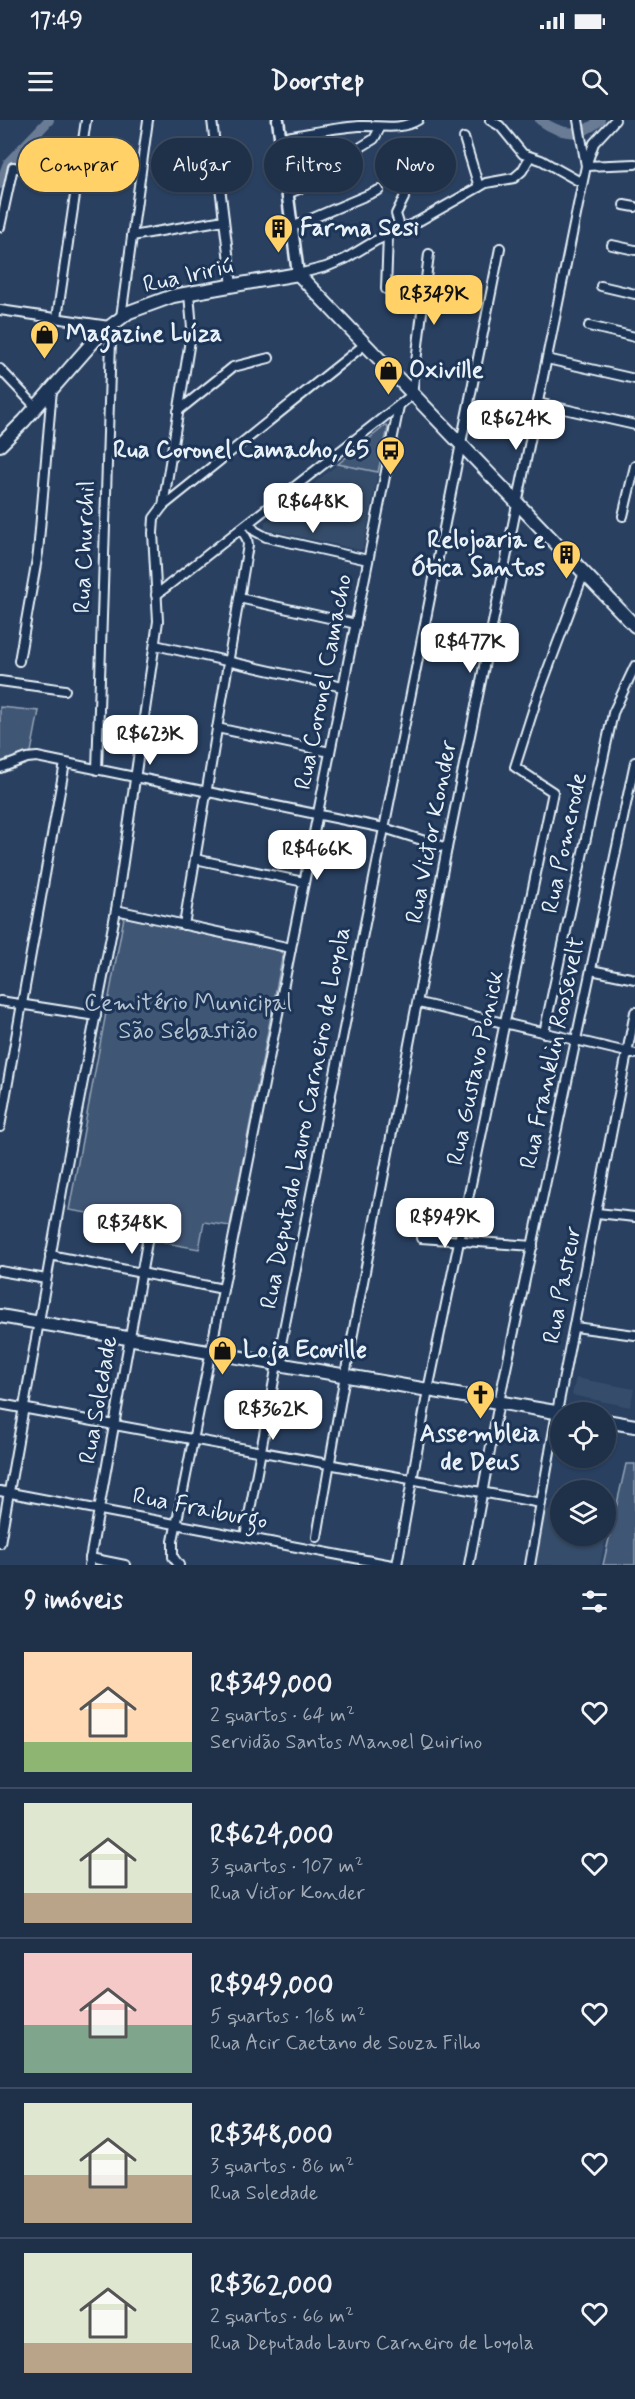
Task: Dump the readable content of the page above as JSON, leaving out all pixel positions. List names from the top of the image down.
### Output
{
  "streets": {
    "main road": ["Rua Iririú"],
    "street": [
      "Rua Churchil",
      "Rua Coronel Camacho",
      "Rua Victor Konder",
      "Rua Pomerode",
      "Rua Franklin Roosevelt",
      "Rua Gustavo Ponick",
      "Rua Deputado Lauro Carneiro de Loyola",
      "Rua Pasteur",
      "Rua Soledade",
      "Rua Fraiburgo"
    ]
  },
  "crossings": [
    ["Rua Iririú", "Rua Churchil"],
    ["Rua Coronel Camacho", "Rua Fraiburgo"],
    ["Rua Deputado Lauro Carneiro de Loyola", "Rua Fraiburgo"],
    ["Rua Soledade", "Rua Fraiburgo"]
  ],
  "parks": ["Cemitério Municipal São Sebastião"],
  "places": {
    "building": ["Farma Sesi", "Relojoaria e Ótica Santos"],
    "shop": ["Magazine Luíza", "Oxiville", "Loja Ecoville"],
    "bus stop": ["Rua Coronel Camacho, 65"],
    "church": ["Assembleia de Deus"]
  },
  "page": {
    "status": "17:49",
    "header": "Doorstep",
    "chip": [
      "Comprar",
      "Alugar",
      "Filtros",
      "Novo"
    ],
    "price": [
      "R$349K",
      "R$624K",
      "R$648K",
      "R$477K",
      "R$623K",
      "R$466K",
      "R$949K",
      "R$348K",
      "R$362K"
    ],
    "heading": "9 imóveis",
    "list": [
      {
        "name": "R$349,000",
        "note": "2 quartos · 64 m² · Servidão Santos Manoel Quirino"
      },
      {
        "name": "R$624,000",
        "note": "3 quartos · 107 m² · Rua Victor Konder"
      },
      {
        "name": "R$949,000",
        "note": "5 quartos · 168 m² · Rua Acir Caetano de Souza Filho"
      },
      {
        "name": "R$348,000",
        "note": "3 quartos · 86 m² · Rua Soledade"
      },
      {
        "name": "R$362,000",
        "note": "2 quartos · 66 m² · Rua Deputado Lauro Carneiro de Loyola"
      }
    ]
  }
}
